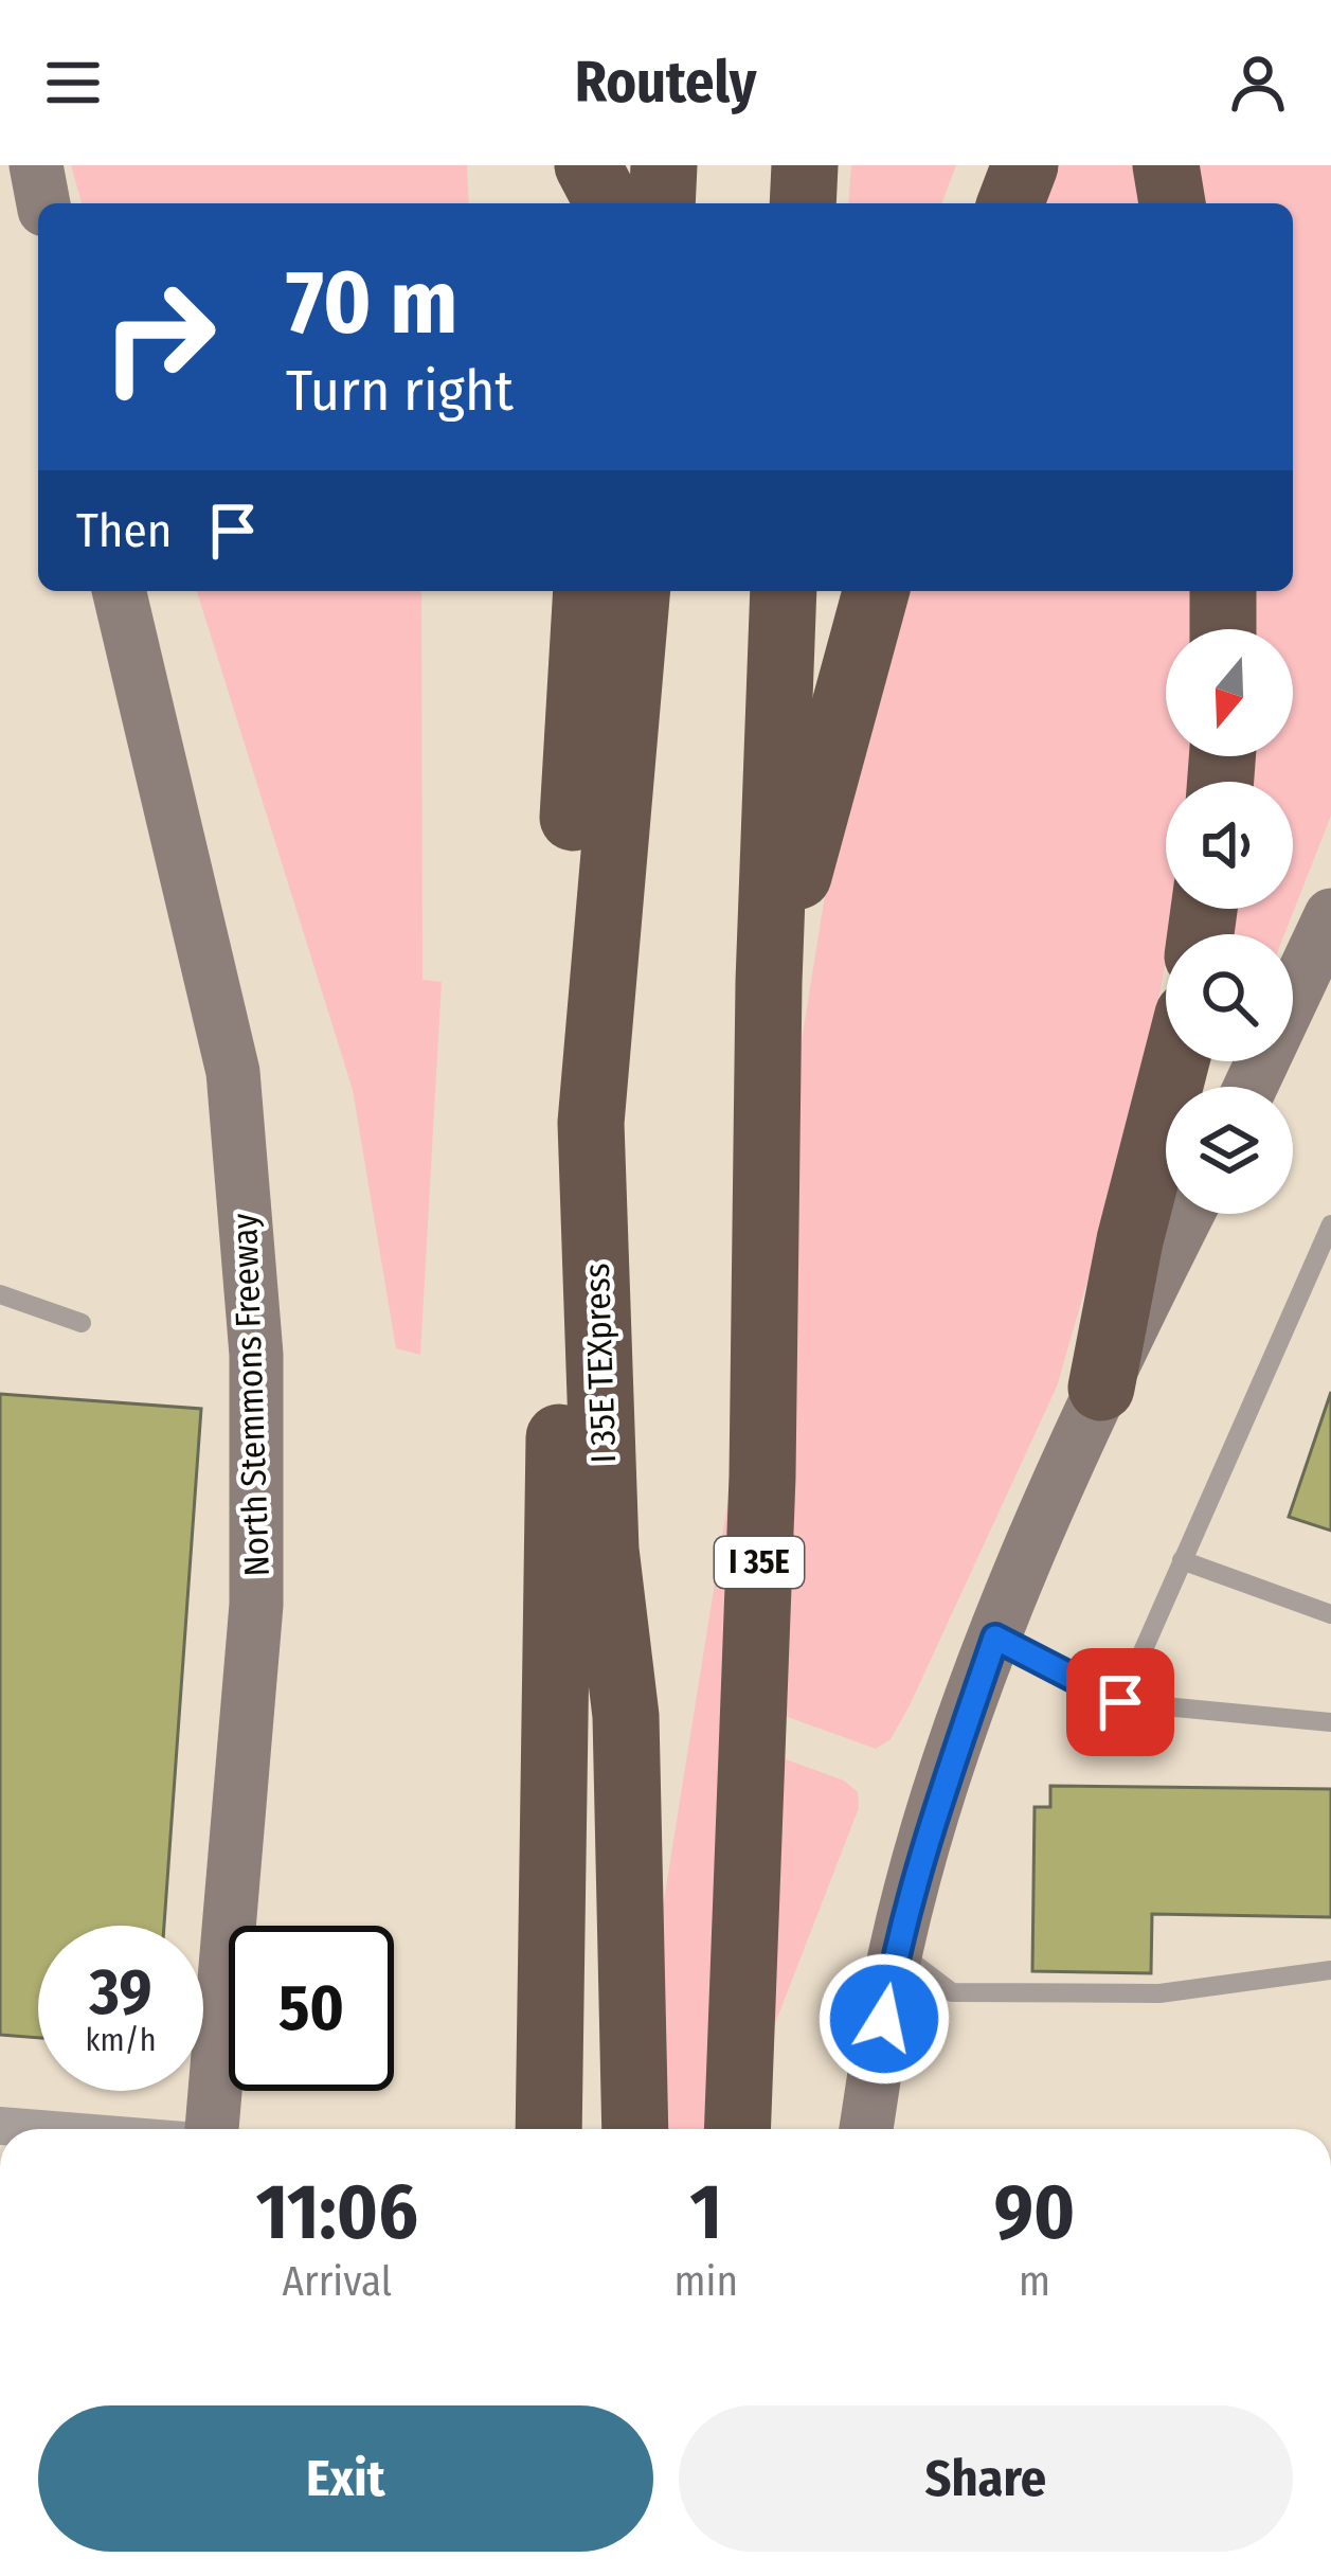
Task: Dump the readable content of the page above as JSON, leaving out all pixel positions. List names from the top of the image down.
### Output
{
  "streets": {
    "highway": ["I 35E TEXpress", "I 35E"],
    "main road": ["North Stemmons Freeway"]
  },
  "north": "bottom",
  "page": {
    "header": "Routely",
    "turn": ["70 m", "Turn right"],
    "then": "Then",
    "speed": "39 km/h",
    "limit": "50",
    "eta": [
      "11:06",
      "Arrival",
      "1",
      "min",
      "90",
      "m"
    ],
    "buttons": ["Exit", "Share"]
  }
}
